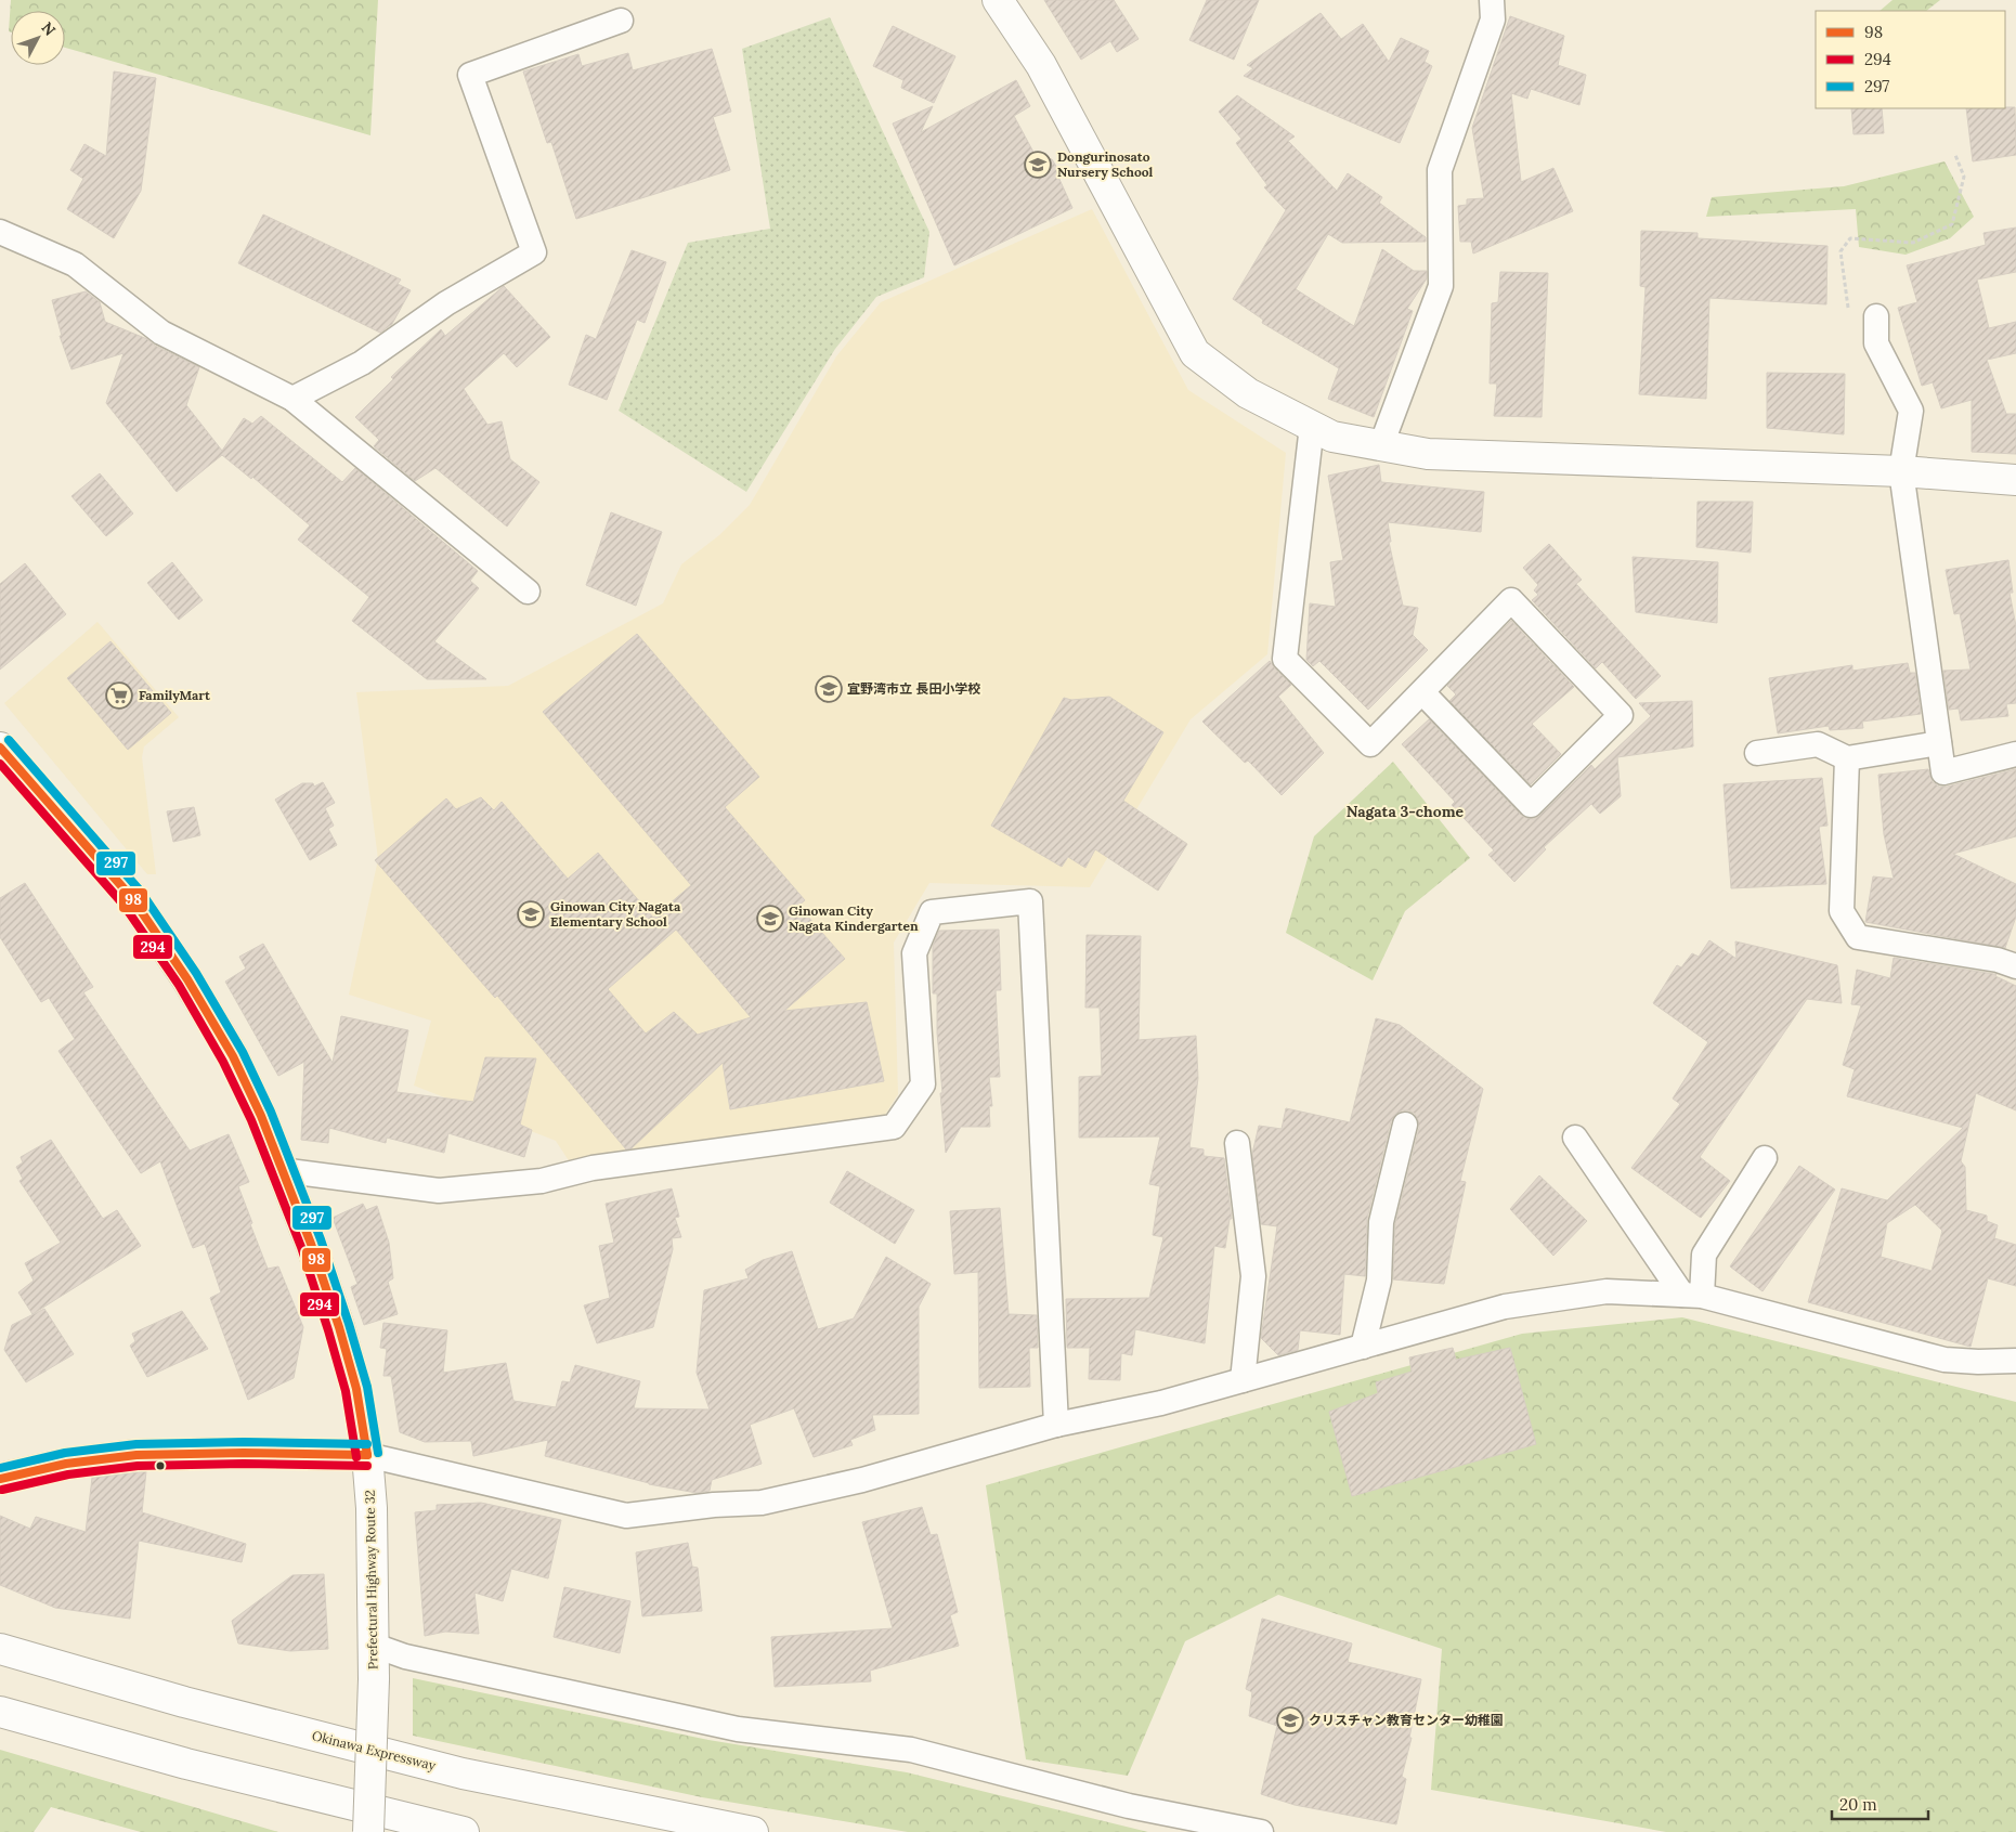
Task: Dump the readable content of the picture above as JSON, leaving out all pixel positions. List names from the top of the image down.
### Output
{
  "streets": {
    "main road": ["Prefectural Highway Route 32", "Okinawa Expressway"]
  },
  "districts": ["Nagata 3-chome"],
  "places": {
    "school or university": [
      "Dongurinosato Nursery School",
      "宜野湾市立 長田小学校",
      "Ginowan City Nagata Elementary School",
      "Ginowan City Nagata Kindergarten",
      "クリスチャン教育センター幼稚園"
    ],
    "supermarket": ["FamilyMart"]
  },
  "lines": ["transit line 297", "transit line 98", "transit line 294"],
  "legend": ["98", "294", "297"],
  "scale_bar": "20 m",
  "north": "top right"
}
